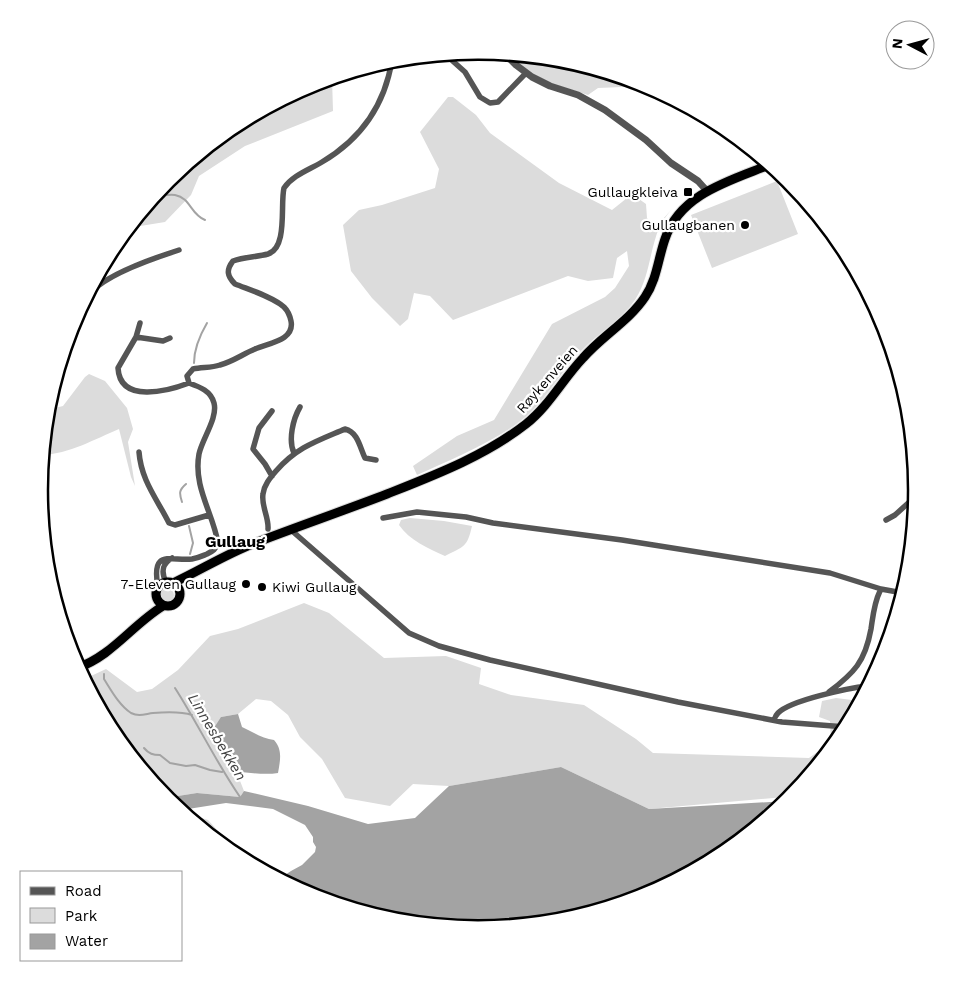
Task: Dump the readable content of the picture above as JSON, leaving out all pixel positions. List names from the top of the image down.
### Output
{
  "streets": {
    "highway": ["Røykenveien"]
  },
  "districts": ["Gullaug"],
  "water": ["Linnesbekken"],
  "places": {
    "transit": ["Gullaugkleiva"],
    "other": ["Gullaugbanen", "7-Eleven Gullaug", "Kiwi Gullaug"]
  },
  "legend": ["Road", "Park", "Water"],
  "north": "left"
}
